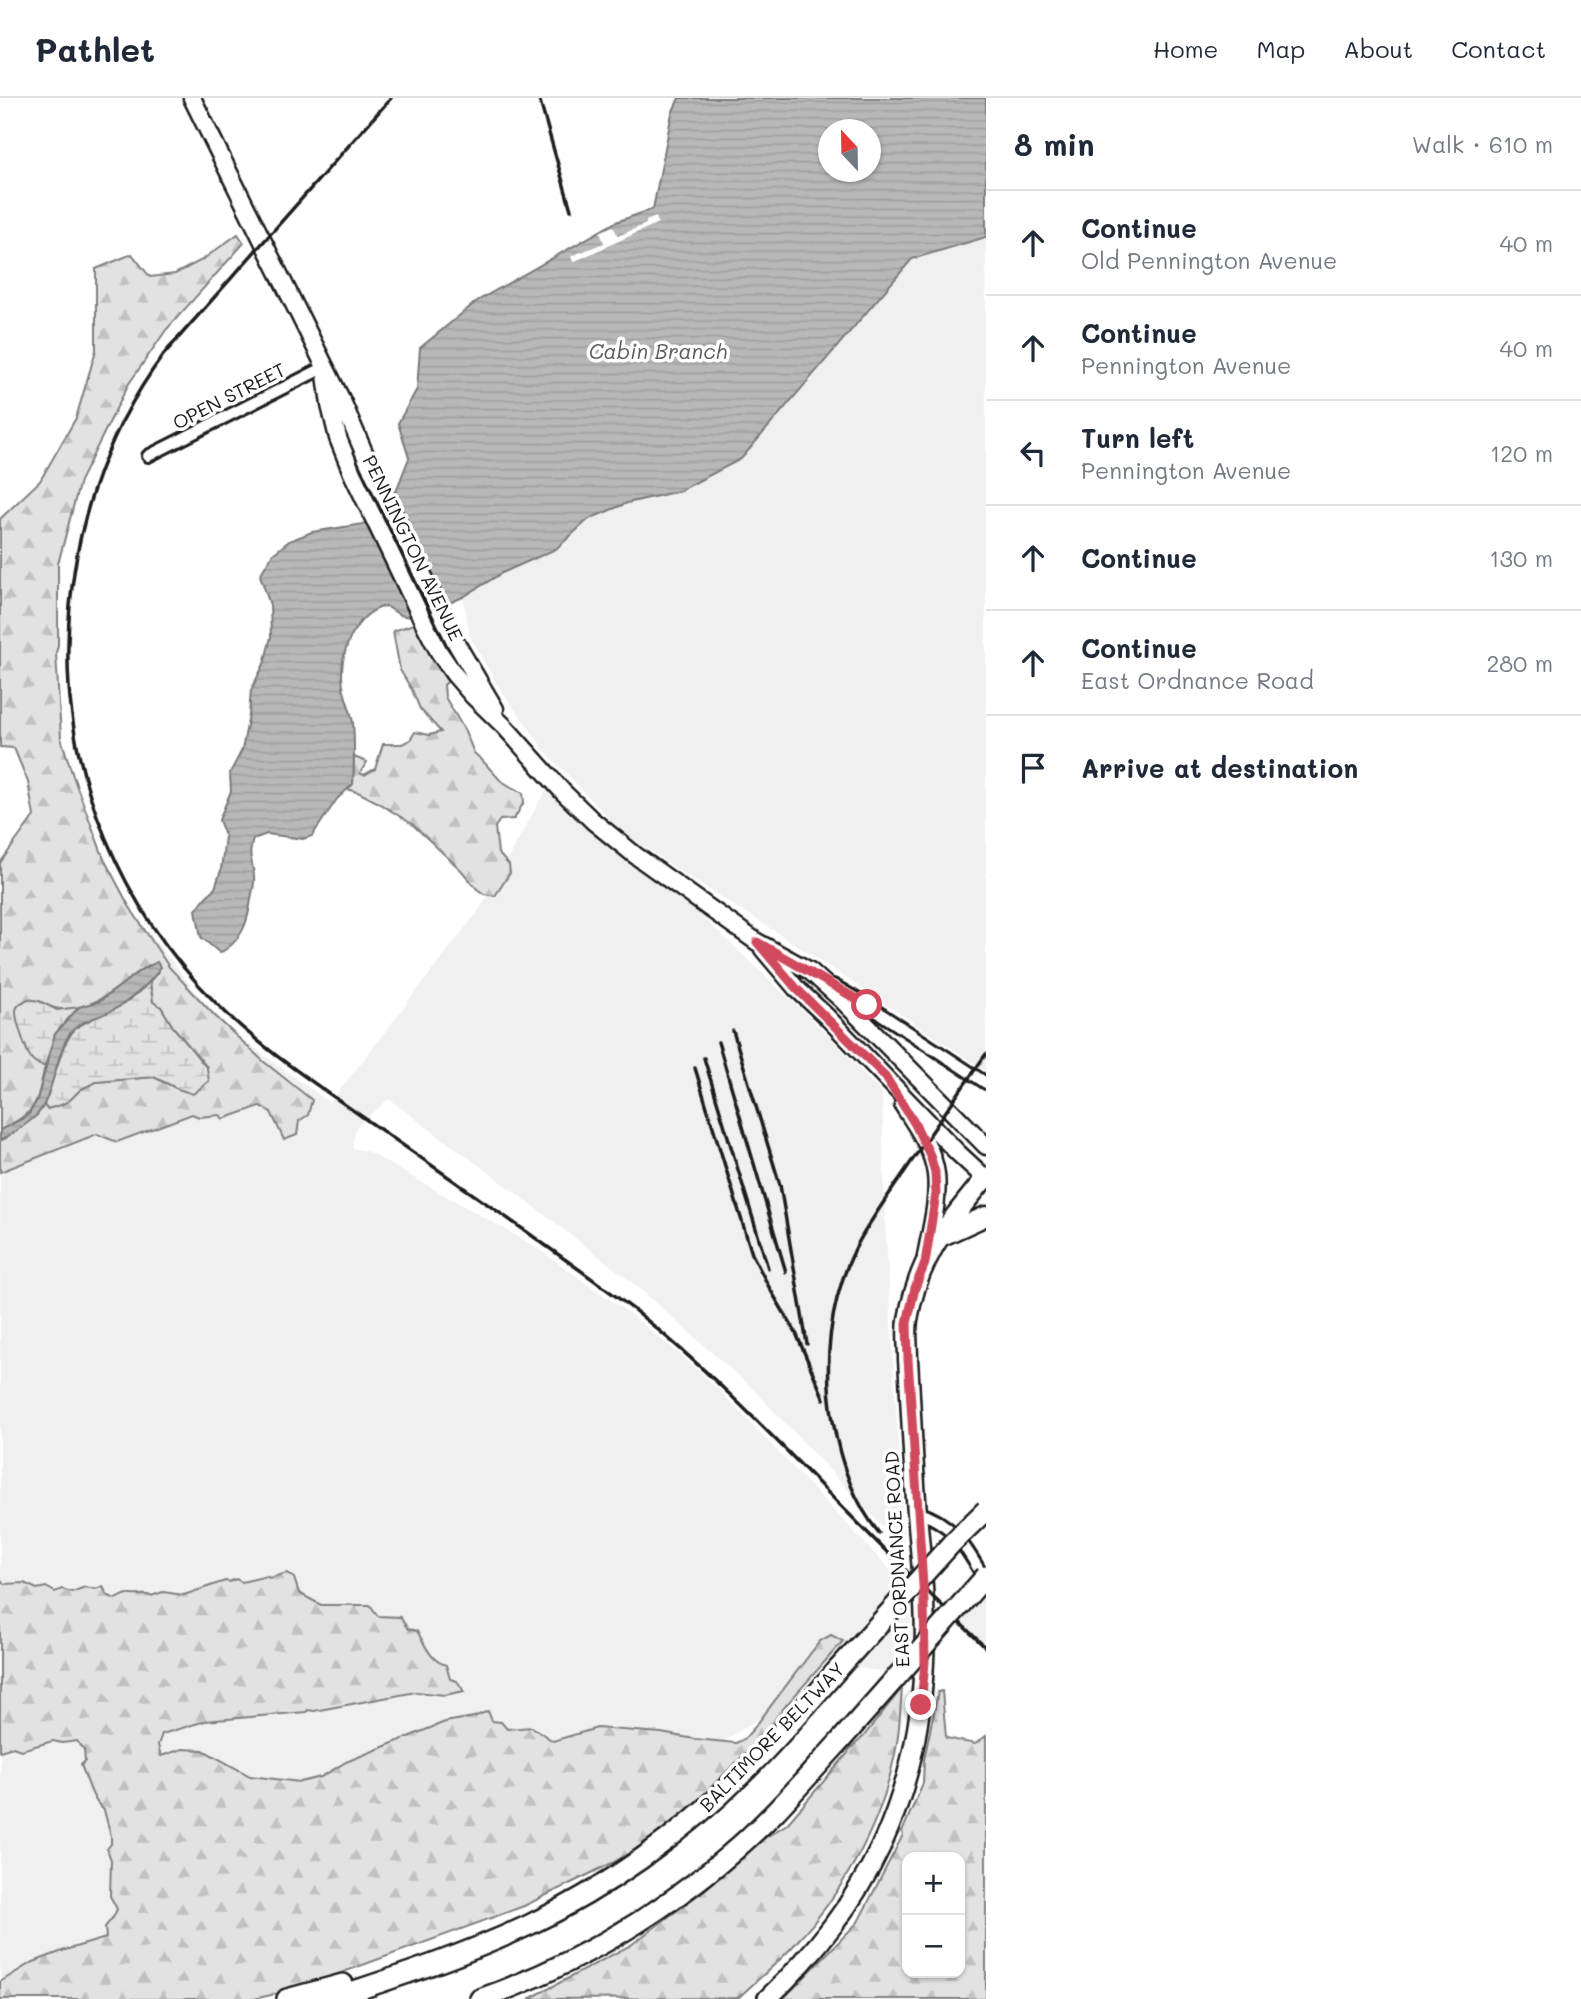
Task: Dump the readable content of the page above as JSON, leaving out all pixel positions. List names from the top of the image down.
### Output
{
  "streets": {
    "highway": ["BALTIMORE BELTWAY"],
    "main road": ["PENNINGTON AVENUE", "EAST ORDNANCE ROAD"],
    "street": ["OPEN STREET"]
  },
  "crossings": [
    ["OPEN STREET", "PENNINGTON AVENUE"],
    ["PENNINGTON AVENUE", "EAST ORDNANCE ROAD"]
  ],
  "water": ["Cabin Branch"],
  "north": "top",
  "page": {
    "header": "Pathlet",
    "nav": [
      "Home",
      "Map",
      "About",
      "Contact"
    ],
    "heading": ["8 min", "Walk · 610 m"],
    "list": [
      ["Continue", "Old Pennington Avenue", "40 m"],
      ["Continue", "Pennington Avenue", "40 m"],
      ["Turn left", "Pennington Avenue", "120 m"],
      ["Continue", "130 m"],
      ["Continue", "East Ordnance Road", "280 m"],
      "Arrive at destination"
    ],
    "map_buttons": ["+", "−"]
  }
}
